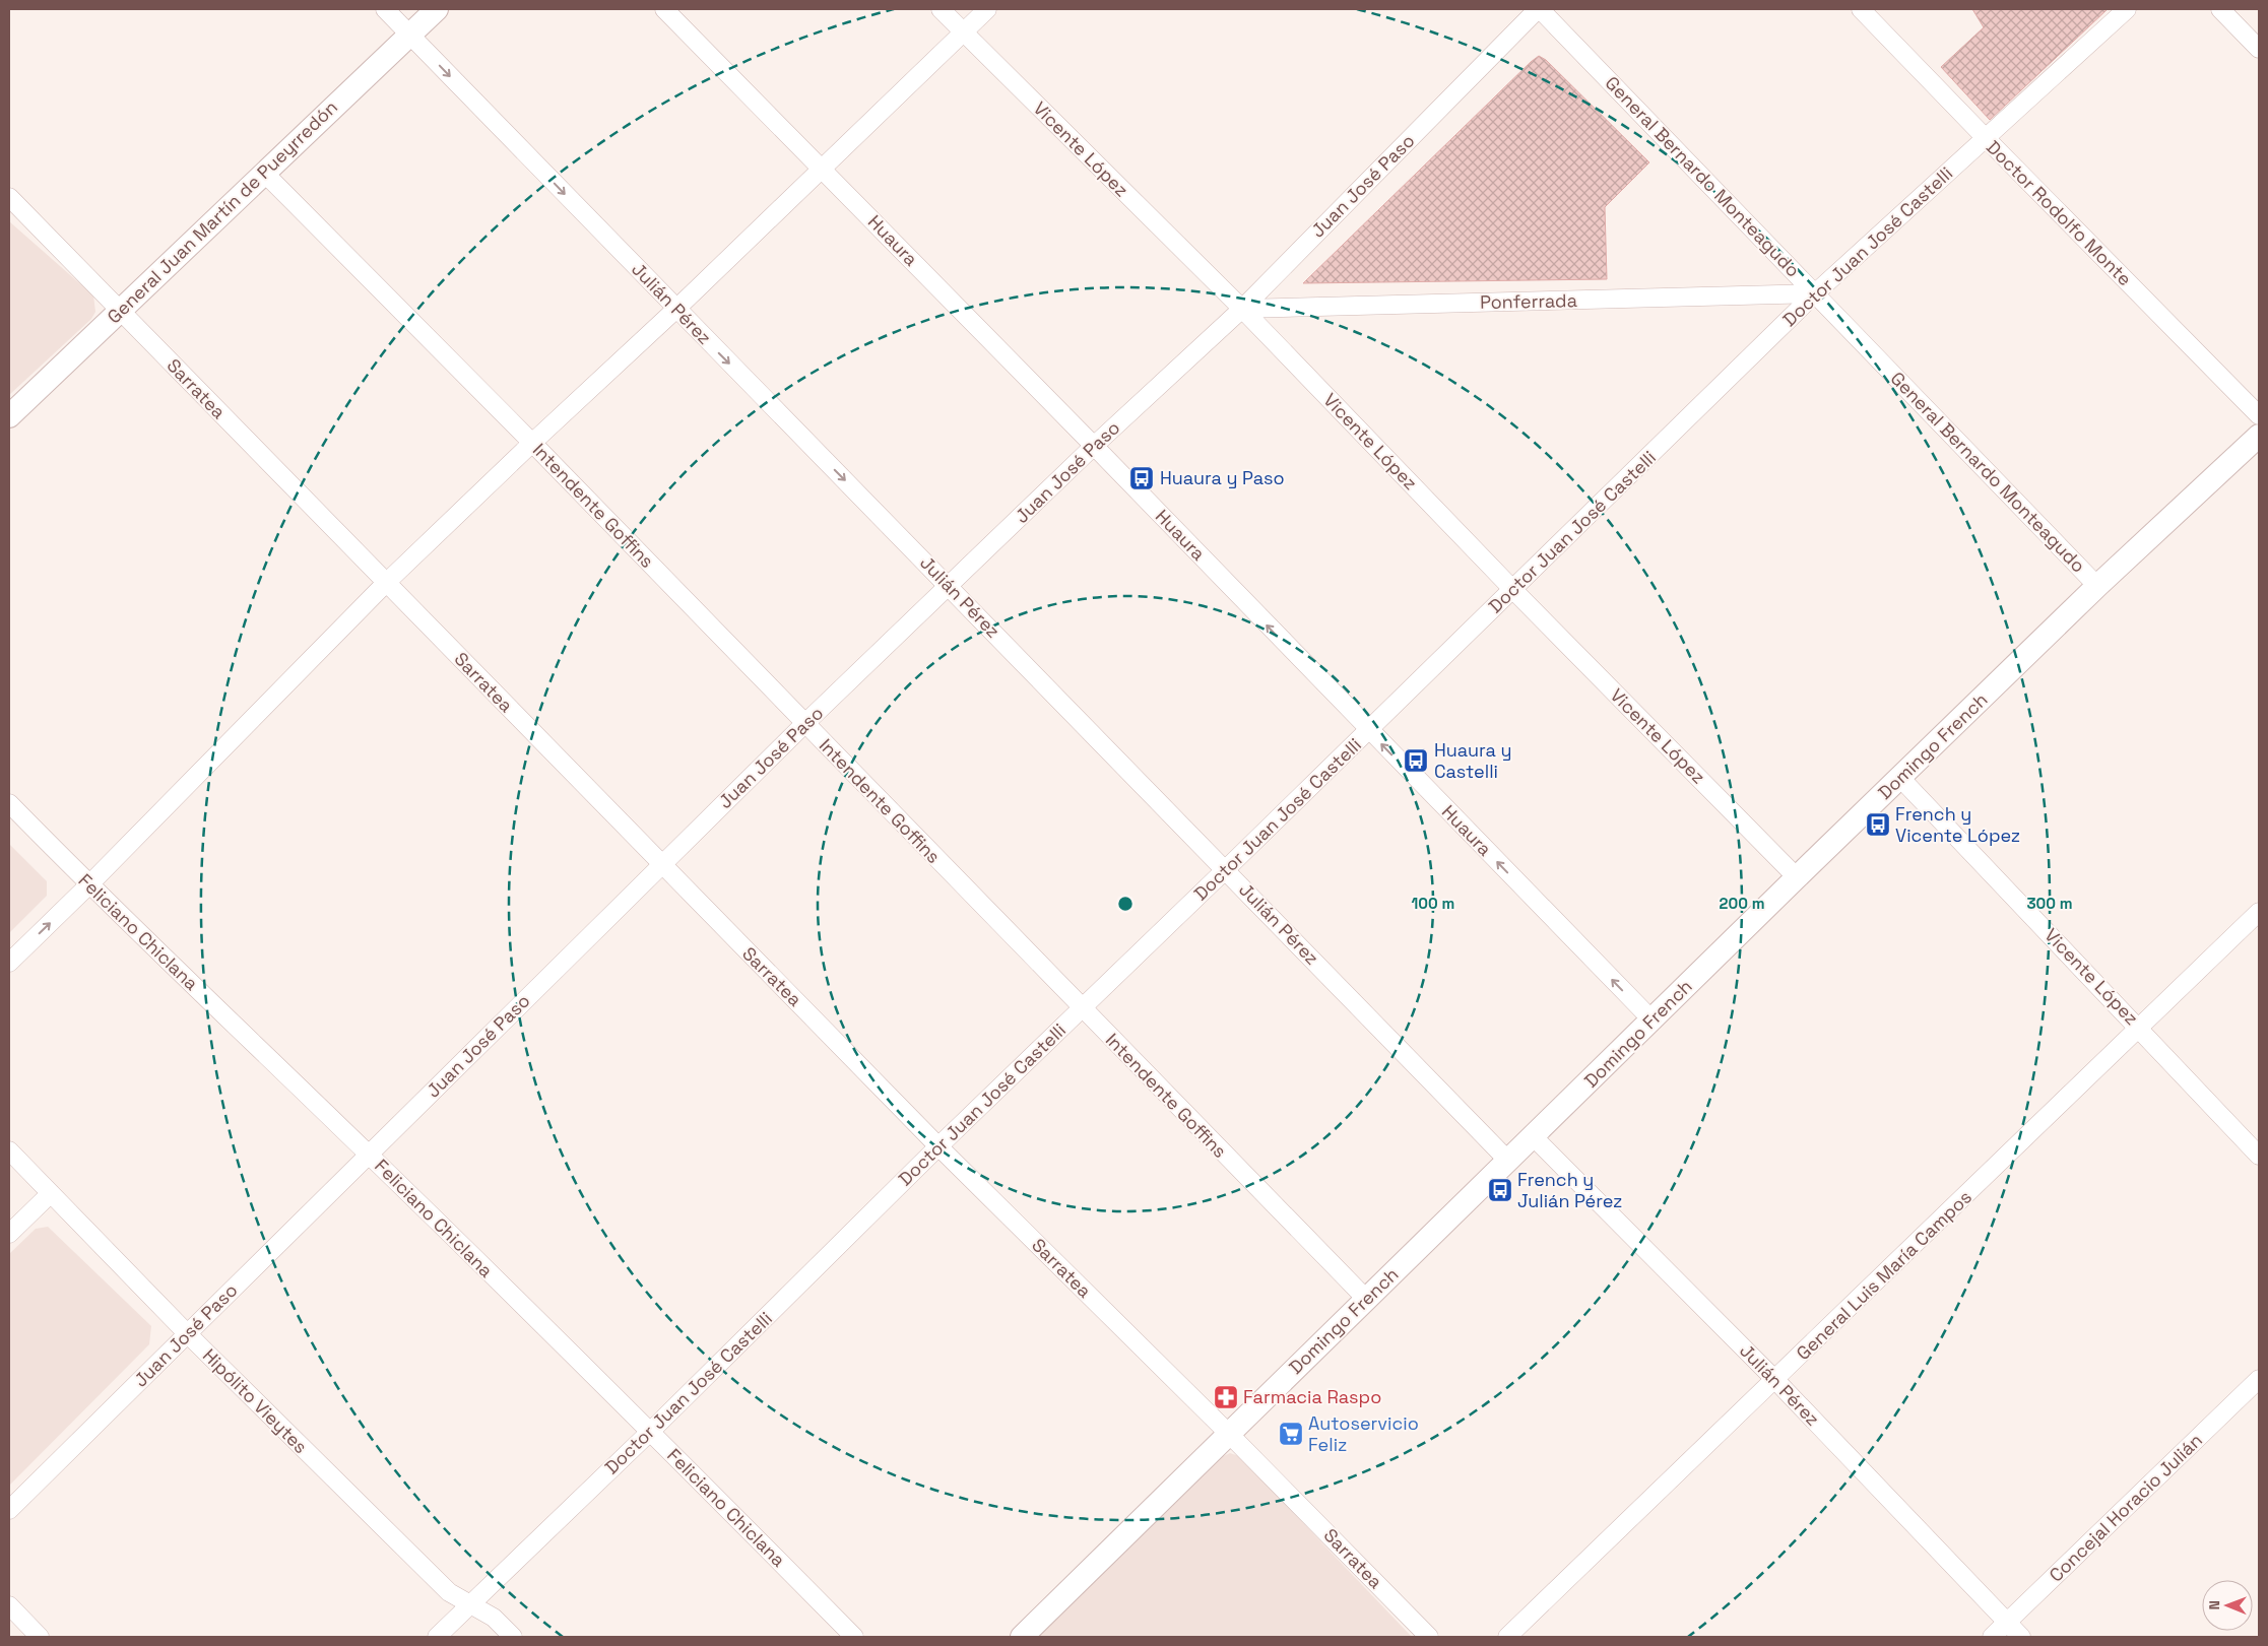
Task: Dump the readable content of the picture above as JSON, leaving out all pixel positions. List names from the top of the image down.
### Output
{
  "streets": {
    "street": [
      "Vicente López",
      "General Bernardo Monteagudo",
      "Juan José Paso",
      "General Juan Martín de Pueyrredón",
      "Doctor Rodolfo Monte",
      "Huaura",
      "Doctor Juan José Castelli",
      "Ponferrada",
      "Julián Pérez",
      "Sarratea",
      "Intendente Goffins",
      "Domingo French",
      "Feliciano Chiclana",
      "General Luis María Campos",
      "Hipólito Vieytes",
      "Concejal Horacio Julián"
    ]
  },
  "crossings": [
    ["Vicente López", "Juan José Paso"],
    ["Vicente López", "Doctor Juan José Castelli"],
    ["Vicente López", "Ponferrada"],
    ["Vicente López", "Domingo French"],
    ["Vicente López", "General Luis María Campos"],
    ["General Bernardo Monteagudo", "Juan José Paso"],
    ["General Bernardo Monteagudo", "Doctor Juan José Castelli"],
    ["General Bernardo Monteagudo", "Ponferrada"],
    ["General Bernardo Monteagudo", "Domingo French"],
    ["Juan José Paso", "Huaura"],
    ["Juan José Paso", "Ponferrada"],
    ["Juan José Paso", "Julián Pérez"],
    ["Juan José Paso", "Sarratea"],
    ["Juan José Paso", "Intendente Goffins"],
    ["Juan José Paso", "Feliciano Chiclana"],
    ["Juan José Paso", "Hipólito Vieytes"],
    ["General Juan Martín de Pueyrredón", "Julián Pérez"],
    ["General Juan Martín de Pueyrredón", "Sarratea"],
    ["General Juan Martín de Pueyrredón", "Intendente Goffins"],
    ["Doctor Rodolfo Monte", "Doctor Juan José Castelli"],
    ["Huaura", "Doctor Juan José Castelli"],
    ["Huaura", "Domingo French"],
    ["Doctor Juan José Castelli", "Ponferrada"],
    ["Doctor Juan José Castelli", "Julián Pérez"],
    ["Doctor Juan José Castelli", "Sarratea"],
    ["Doctor Juan José Castelli", "Intendente Goffins"],
    ["Doctor Juan José Castelli", "Feliciano Chiclana"],
    ["Doctor Juan José Castelli", "Hipólito Vieytes"],
    ["Julián Pérez", "Domingo French"],
    ["Julián Pérez", "General Luis María Campos"],
    ["Julián Pérez", "Concejal Horacio Julián"],
    ["Sarratea", "Domingo French"],
    ["Intendente Goffins", "Domingo French"]
  ],
  "one_way": ["Huaura"],
  "places": {
    "bus stop": [
      "Huaura y Paso",
      "Huaura y Castelli",
      "French y Vicente López",
      "French y Julián Pérez"
    ],
    "pharmacy": ["Farmacia Raspo"],
    "supermarket": ["Autoservicio Feliz"]
  },
  "north": "left",
  "rings": ["100 m", "200 m", "300 m"]
}
